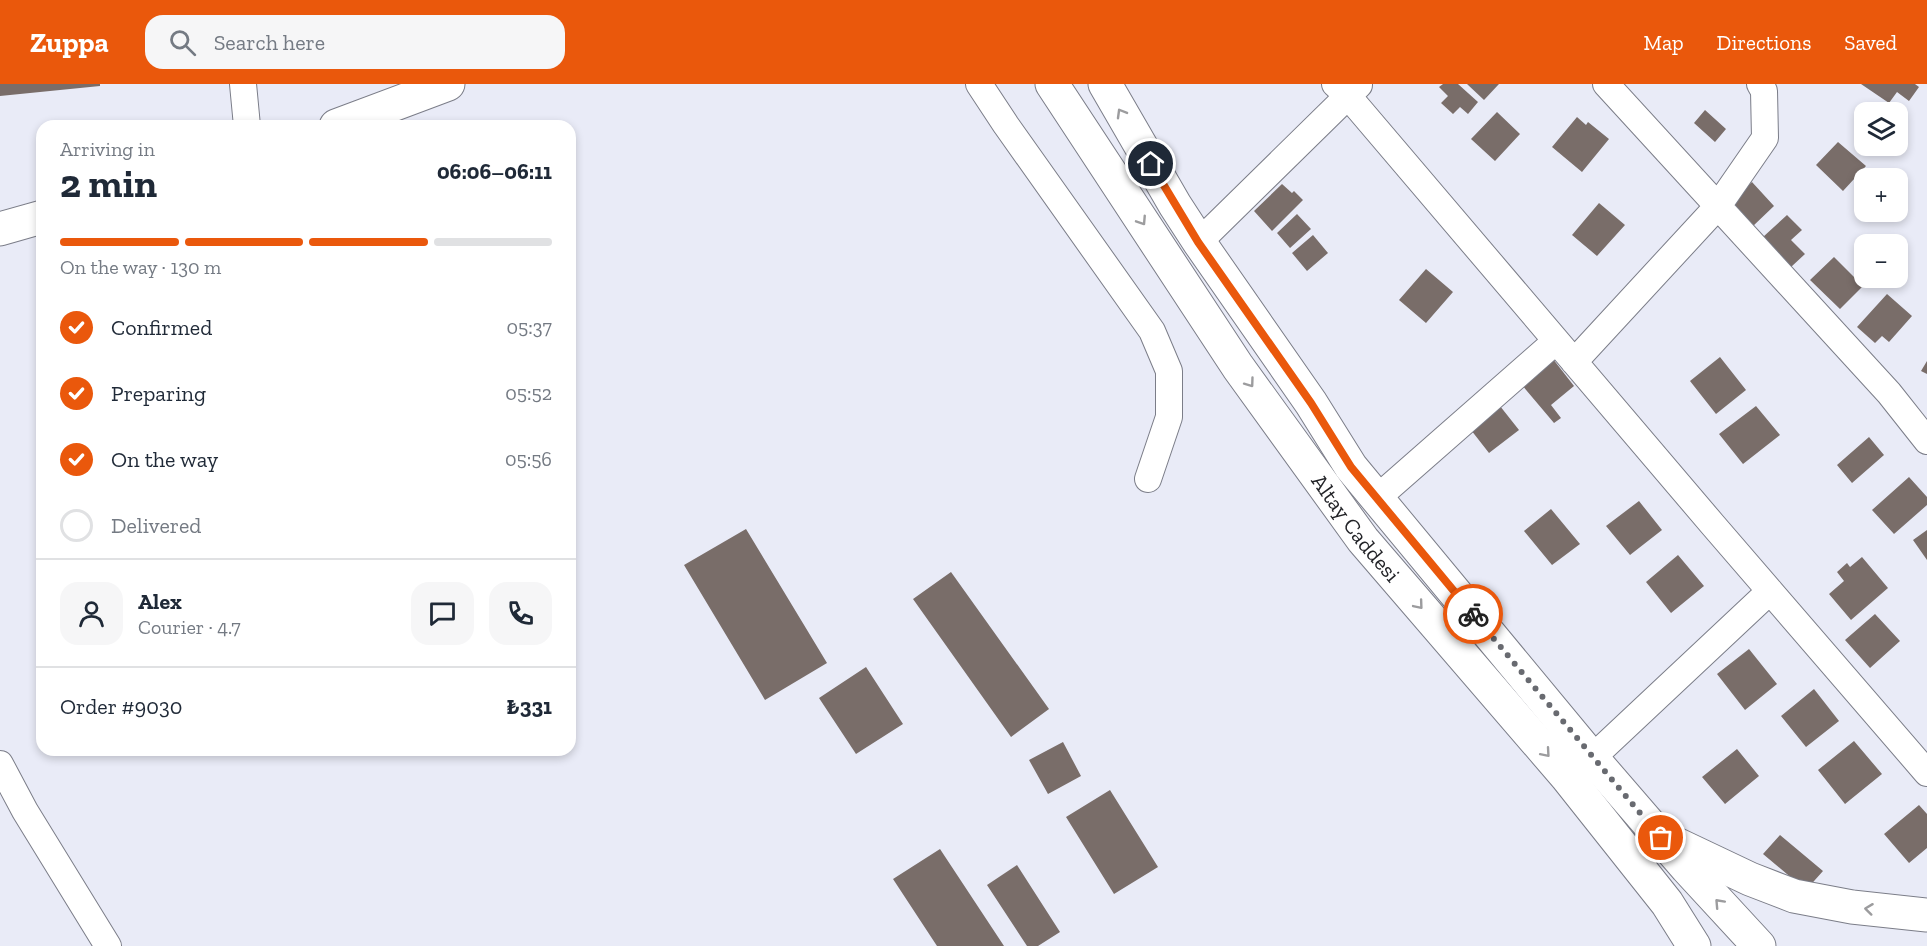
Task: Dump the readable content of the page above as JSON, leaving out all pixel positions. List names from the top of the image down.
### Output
{
  "streets": {
    "main road": ["Altay Caddesi"]
  },
  "page": {
    "header": "Zuppa",
    "search": "Search here",
    "nav": ["Map", "Directions", "Saved"],
    "map_buttons": ["+", "−"],
    "heading": ["2 min", "Arriving in", "06:06–06:11"],
    "panel": [
      "Alex",
      "Courier · 4.7",
      "Order #9030",
      "₺331"
    ],
    "bar": "On the way · 130 m",
    "list": [
      ["Confirmed", "05:37"],
      ["Preparing", "05:52"],
      ["On the way", "05:56"],
      "Delivered"
    ]
  }
}
